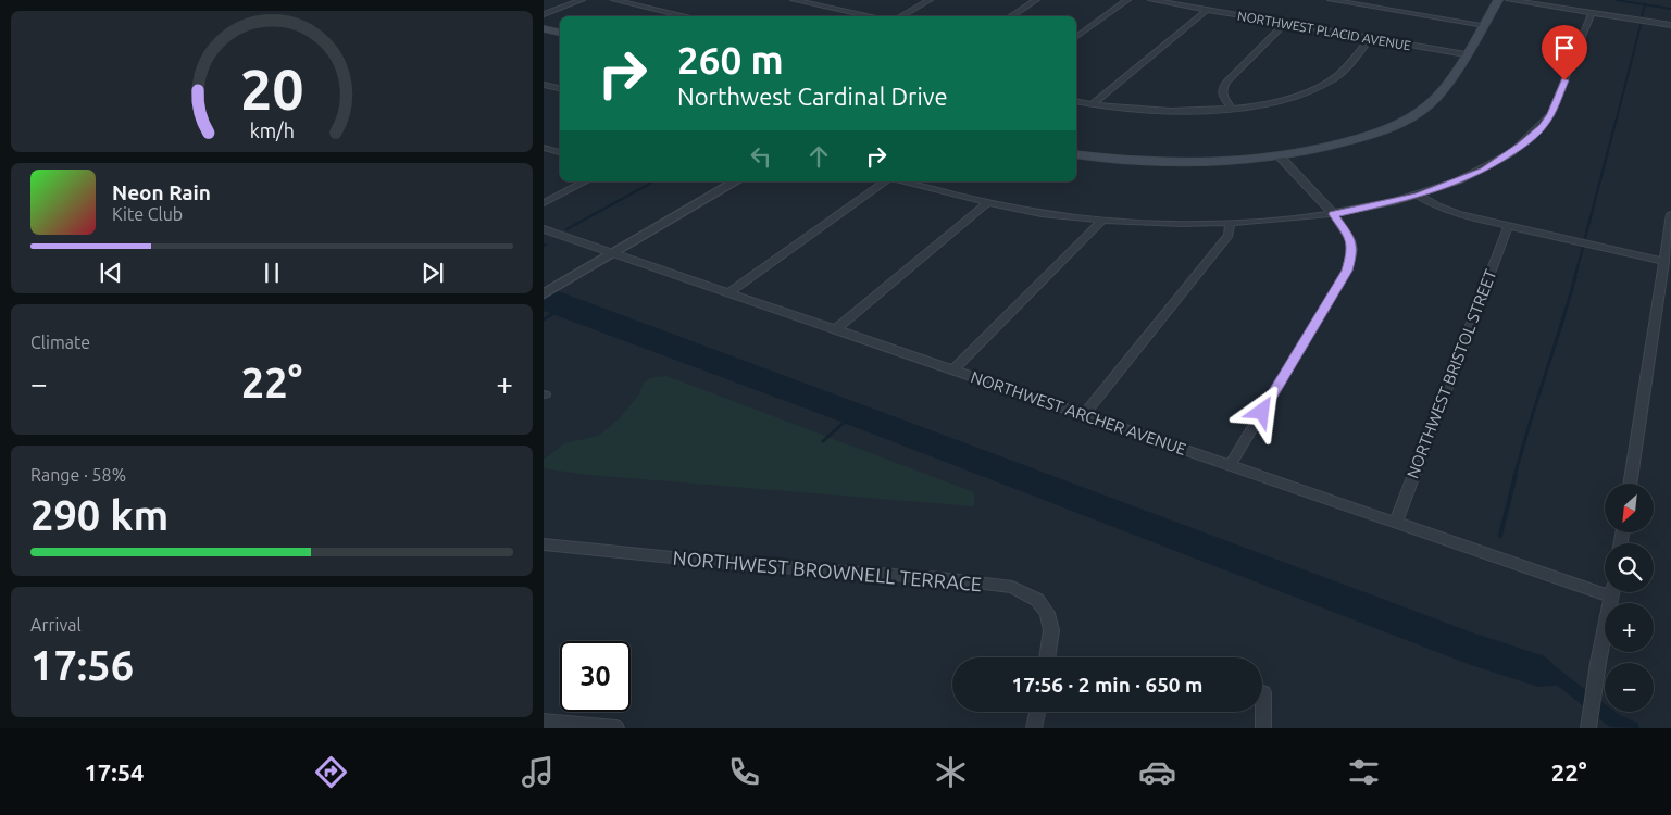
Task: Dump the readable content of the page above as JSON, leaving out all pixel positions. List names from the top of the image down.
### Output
{
  "streets": {
    "street": [
      "NORTHWEST PLACID AVENUE",
      "NORTHWEST BRISTOL STREET",
      "NORTHWEST ARCHER AVENUE",
      "NORTHWEST BROWNELL TERRACE"
    ]
  },
  "crossings": [
    ["NORTHWEST BRISTOL STREET", "NORTHWEST ARCHER AVENUE"]
  ],
  "north": "bottom left",
  "page": {
    "turn": ["260 m", "Northwest Cardinal Drive"],
    "song": ["Neon Rain", "Kite Club"],
    "tile": [
      "Climate",
      ["Range · 58%", "290 km"],
      ["Arrival", "17:56"]
    ],
    "heat": ["−", "22°", "+"],
    "map_buttons": ["+", "−"],
    "limit": "30",
    "trip": "17:56 · 2 min · 650 m",
    "tabs": ["17:54", "22°"],
    "gauge": ["20", "km/h"]
  }
}
